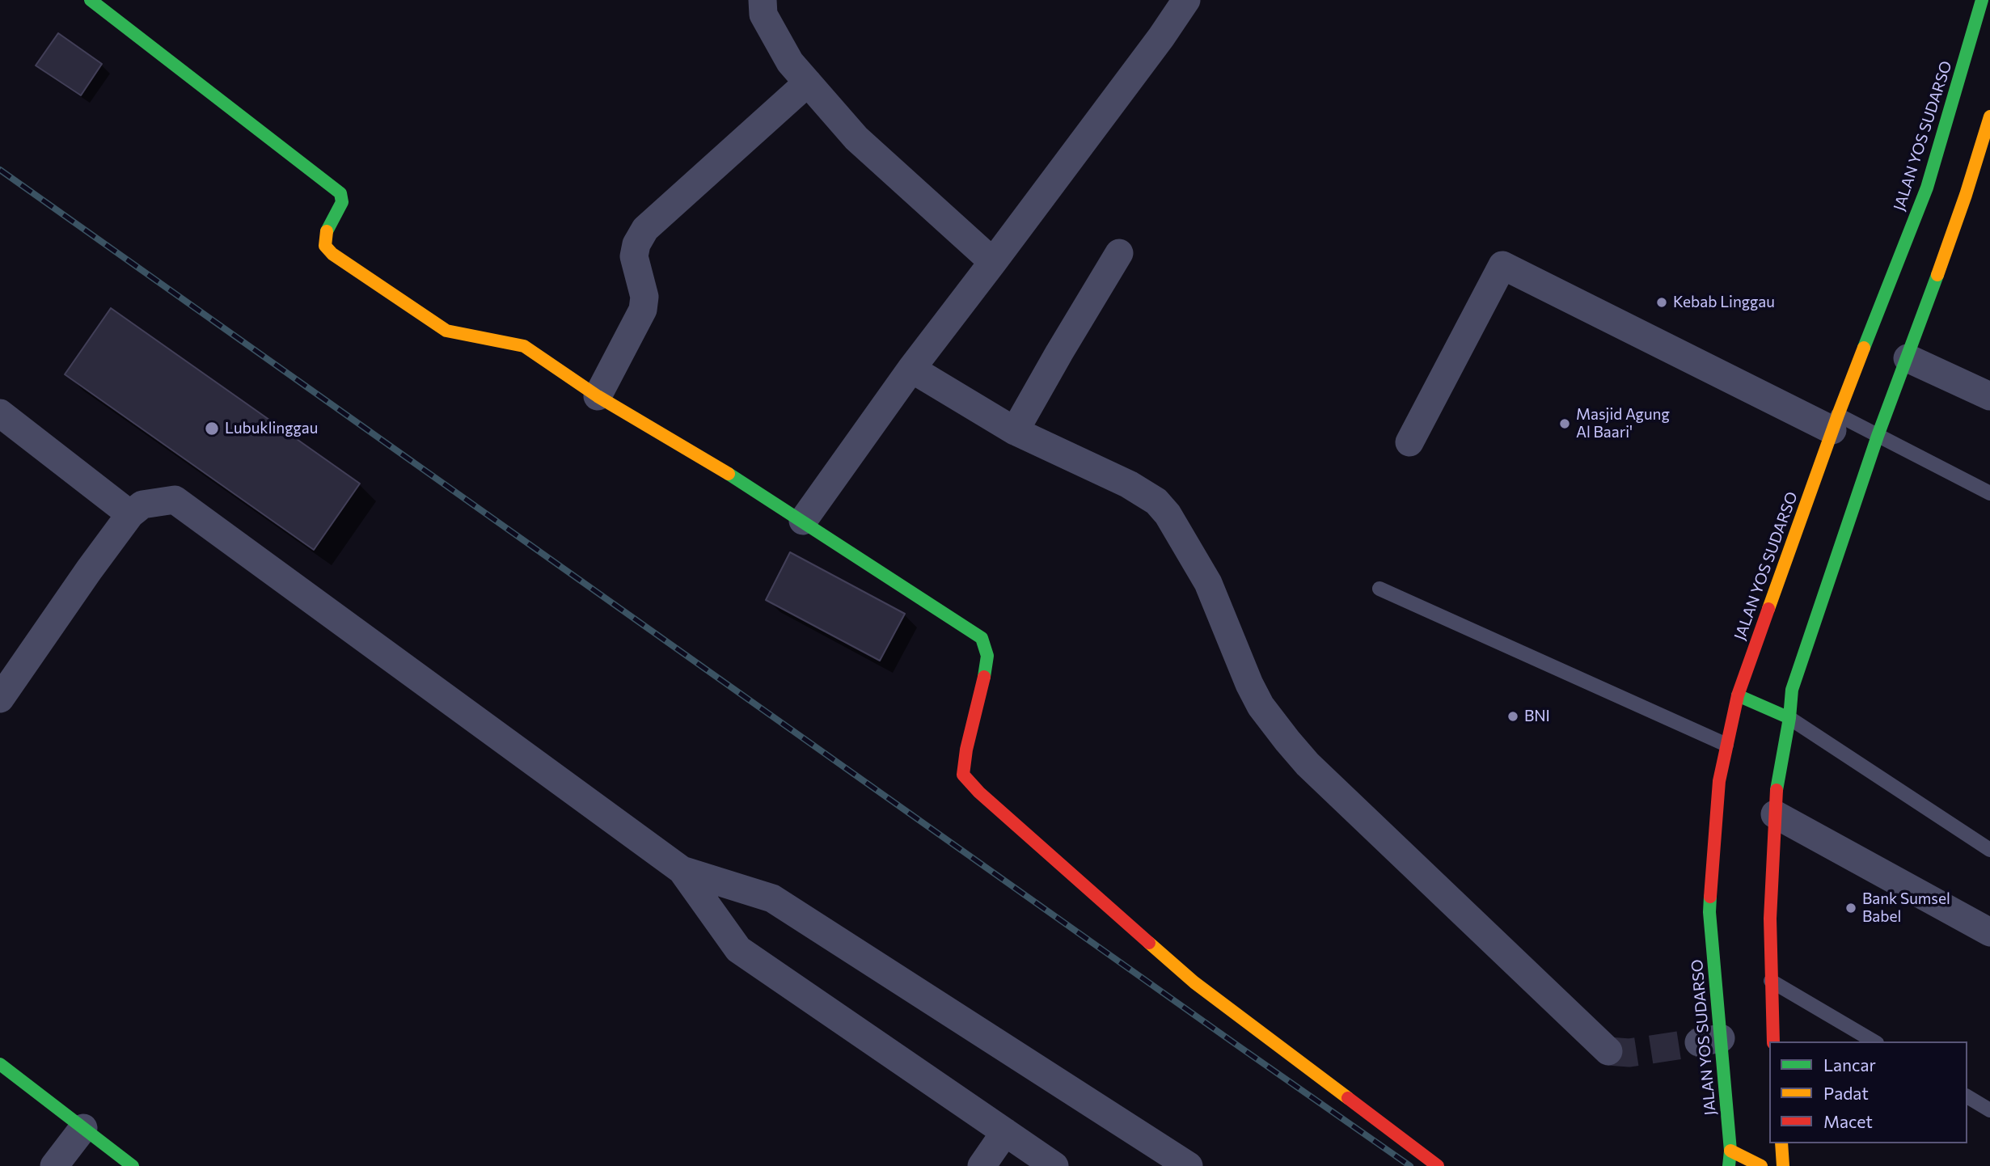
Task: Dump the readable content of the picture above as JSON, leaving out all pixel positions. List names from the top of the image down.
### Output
{
  "streets": {
    "main road": ["JALAN YOS SUDARSO"]
  },
  "places": [
    "Kebab Linggau",
    "Masjid Agung Al Baari'",
    "Lubuklinggau",
    "BNI",
    "Bank Sumsel Babel"
  ],
  "legend": ["Lancar", "Padat", "Macet"]
}
